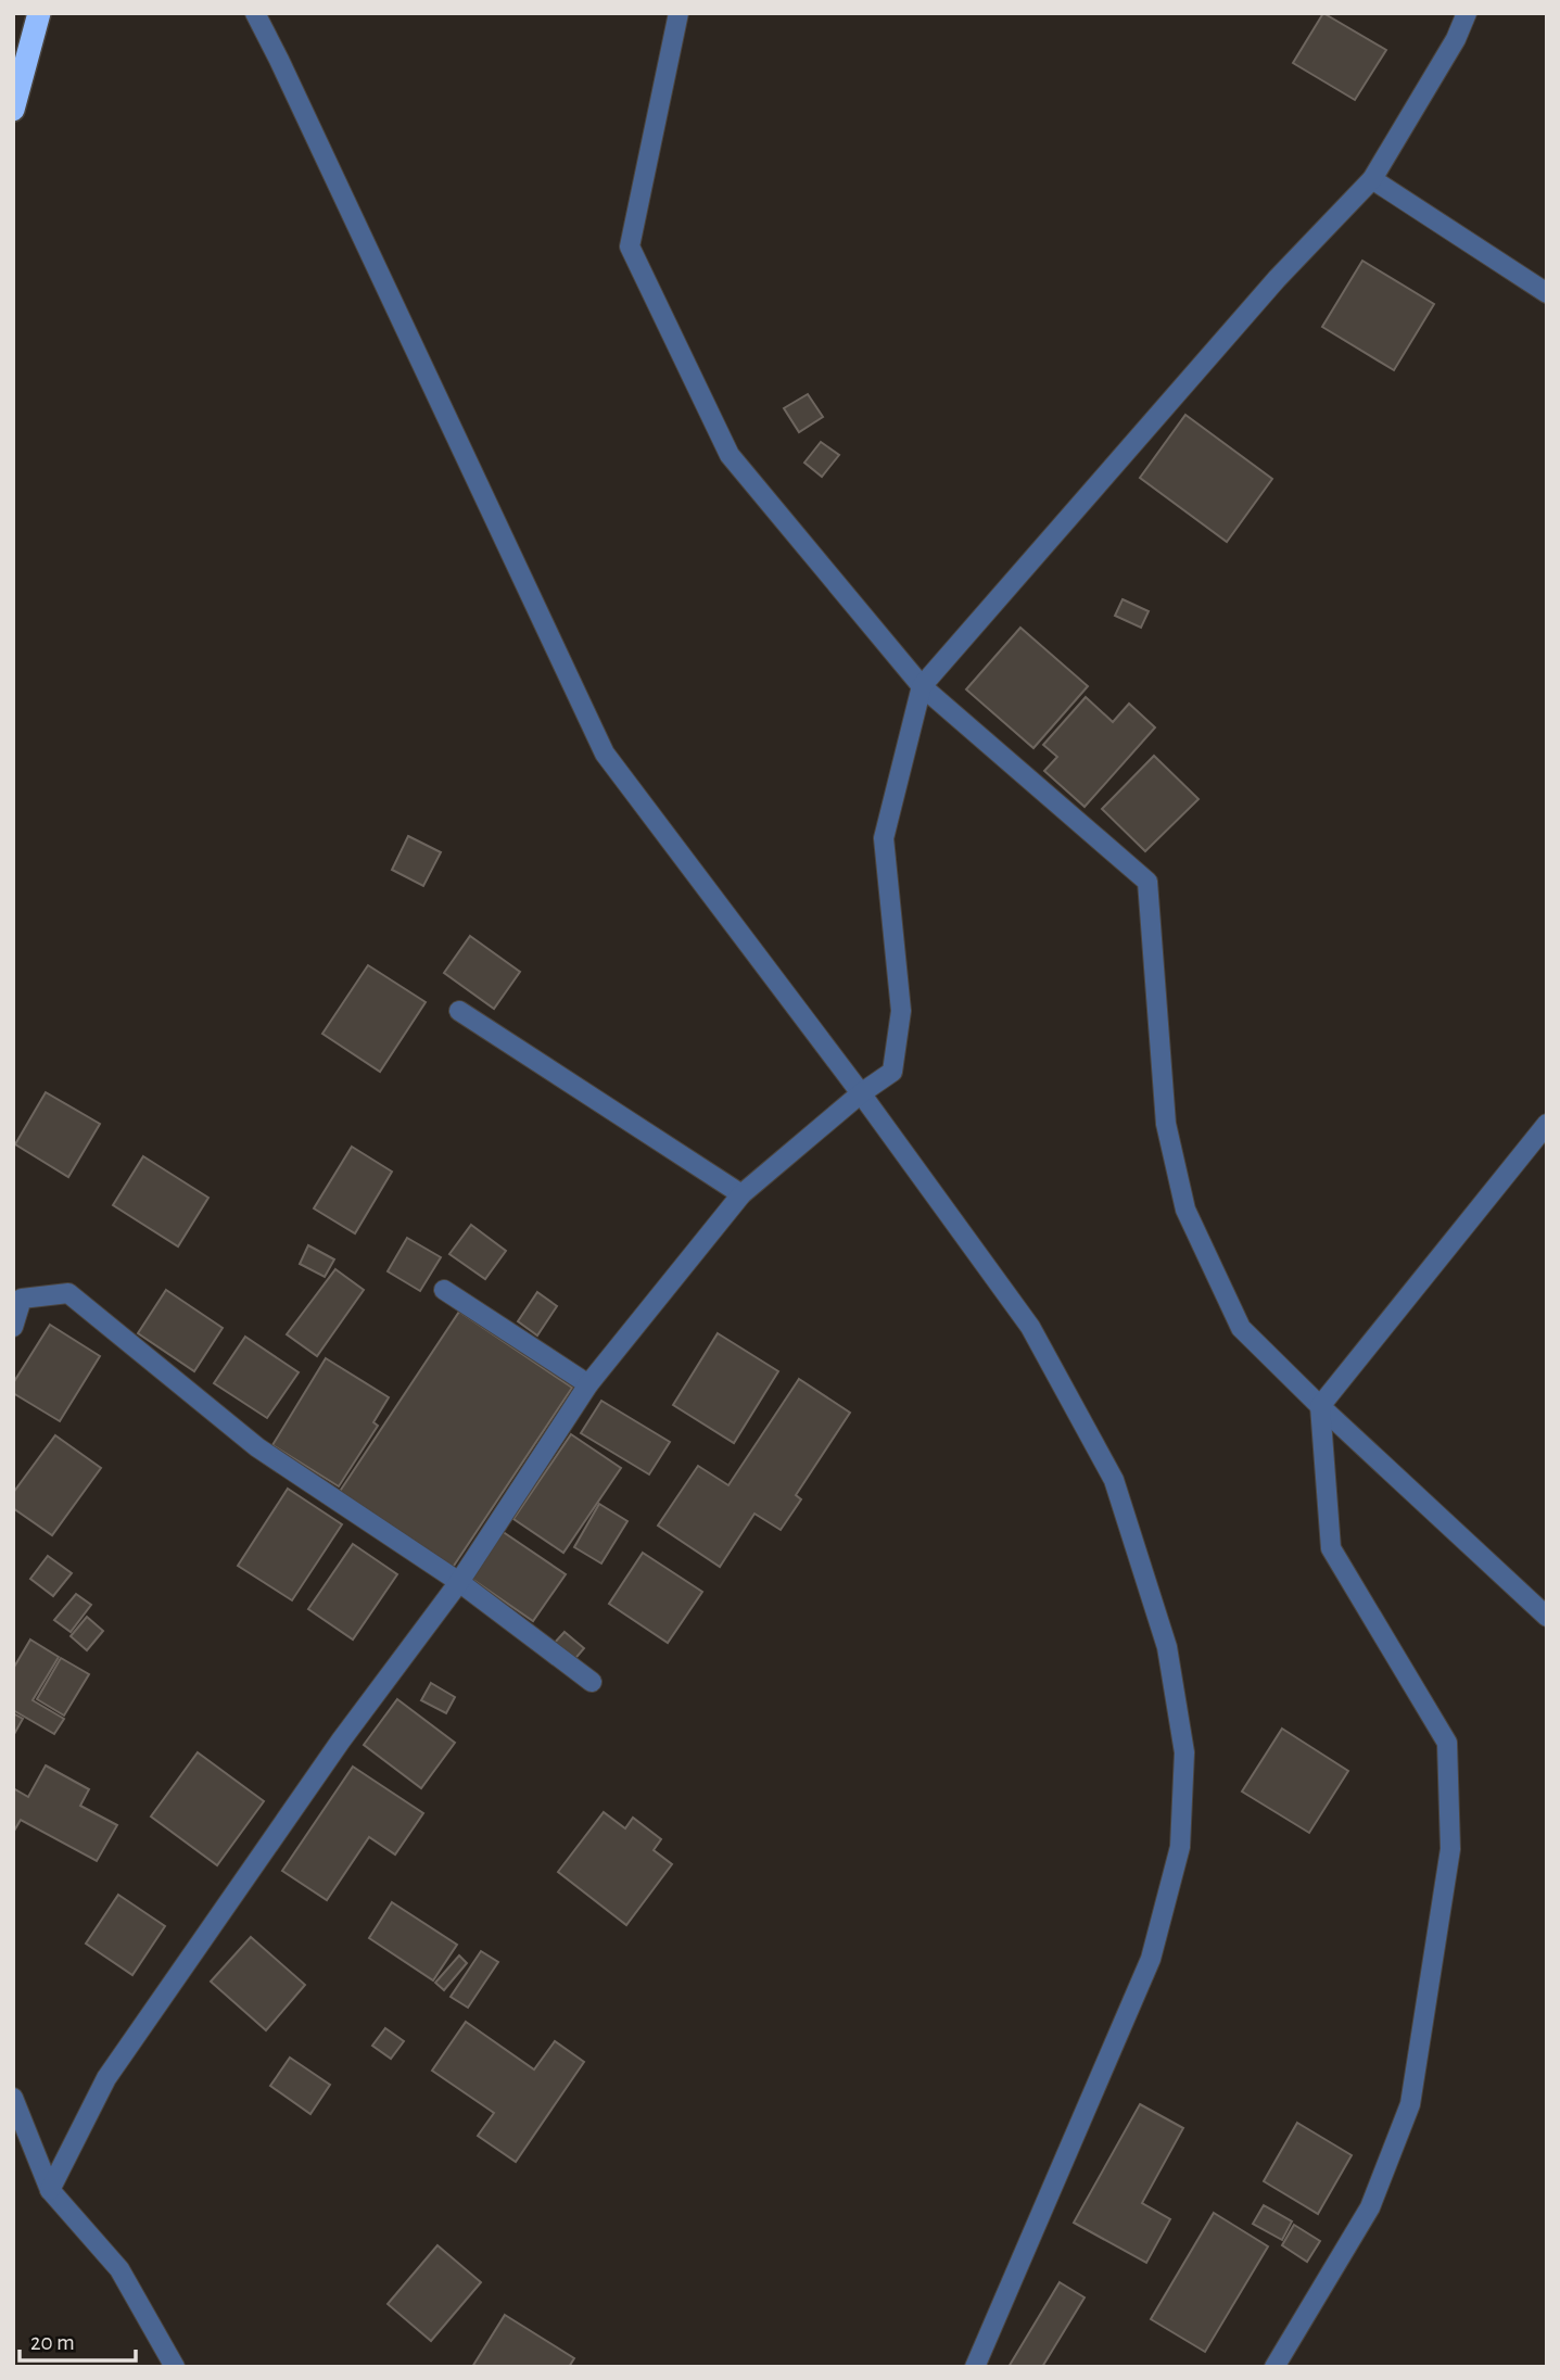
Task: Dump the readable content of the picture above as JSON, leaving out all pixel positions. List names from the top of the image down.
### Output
{
  "scale_bar": "20 m"
}
